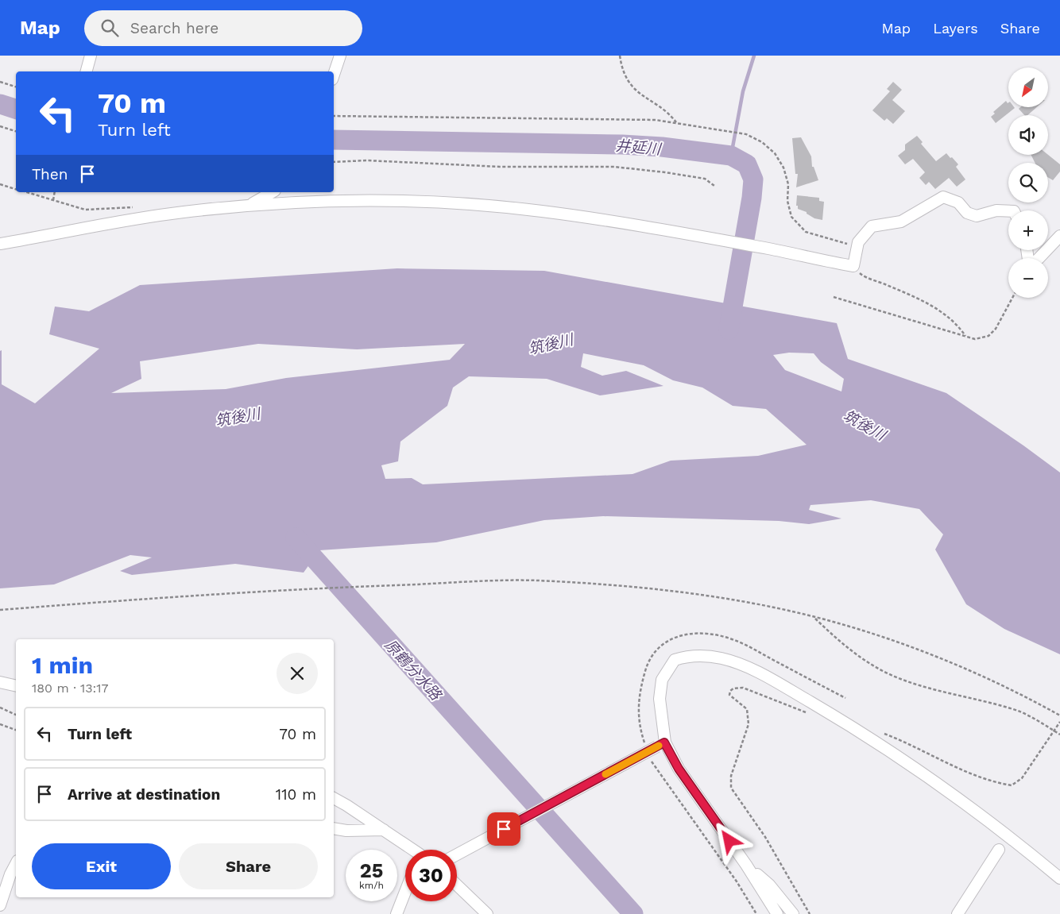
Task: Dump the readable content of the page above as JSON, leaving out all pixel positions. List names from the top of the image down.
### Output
{
  "water": ["井延川", "筑後川", "原鶴分水路"],
  "north": "bottom left",
  "page": {
    "header": "Map",
    "search": "Search here",
    "nav": ["Map", "Layers", "Share"],
    "map_buttons": ["+", "−"],
    "turn": ["70 m", "Turn left"],
    "then": "Then",
    "heading": ["1 min", "180 m · 13:17"],
    "list": [
      {
        "name": "Turn left",
        "value": "70 m"
      },
      {
        "name": "Arrive at destination",
        "value": "110 m"
      }
    ],
    "buttons": ["Exit", "Share"],
    "speed": "25 km/h",
    "limit": "30"
  }
}
